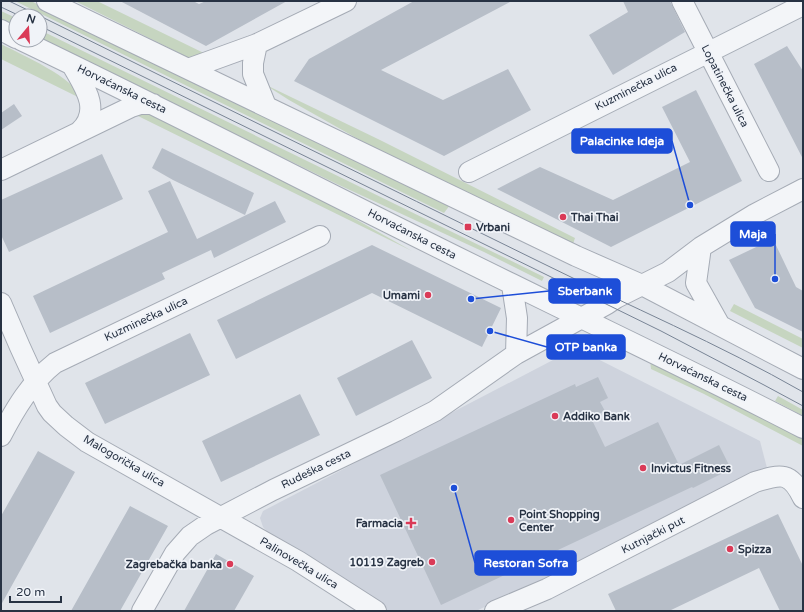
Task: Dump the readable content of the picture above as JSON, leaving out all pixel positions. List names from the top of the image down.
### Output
{
  "streets": {
    "street": [
      "Lopatinečka ulica",
      "Kuzminečka ulica",
      "Horvaćanska cesta",
      "Malogorička ulica",
      "Rudeška cesta",
      "Kutnjački put",
      "Palinovečka ulica"
    ]
  },
  "crossings": [
    ["Lopatinečka ulica", "Kuzminečka ulica"],
    ["Kuzminečka ulica", "Malogorička ulica"],
    ["Horvaćanska cesta", "Rudeška cesta"],
    ["Malogorička ulica", "Rudeška cesta"],
    ["Malogorička ulica", "Palinovečka ulica"],
    ["Rudeška cesta", "Palinovečka ulica"]
  ],
  "places": {
    "other": [
      "Palacinke Ideja",
      "Thai Thai",
      "Maja",
      "Umami",
      "Sberbank",
      "OTP banka",
      "Addiko Bank",
      "Invictus Fitness",
      "Restoran Sofra",
      "Point Shopping Center",
      "Spizza",
      "10119 Zagreb",
      "Zagrebačka banka"
    ],
    "transit": ["Vrbani"],
    "health": ["Farmacia"]
  },
  "scale_bar": "20 m",
  "north": "top"
}
